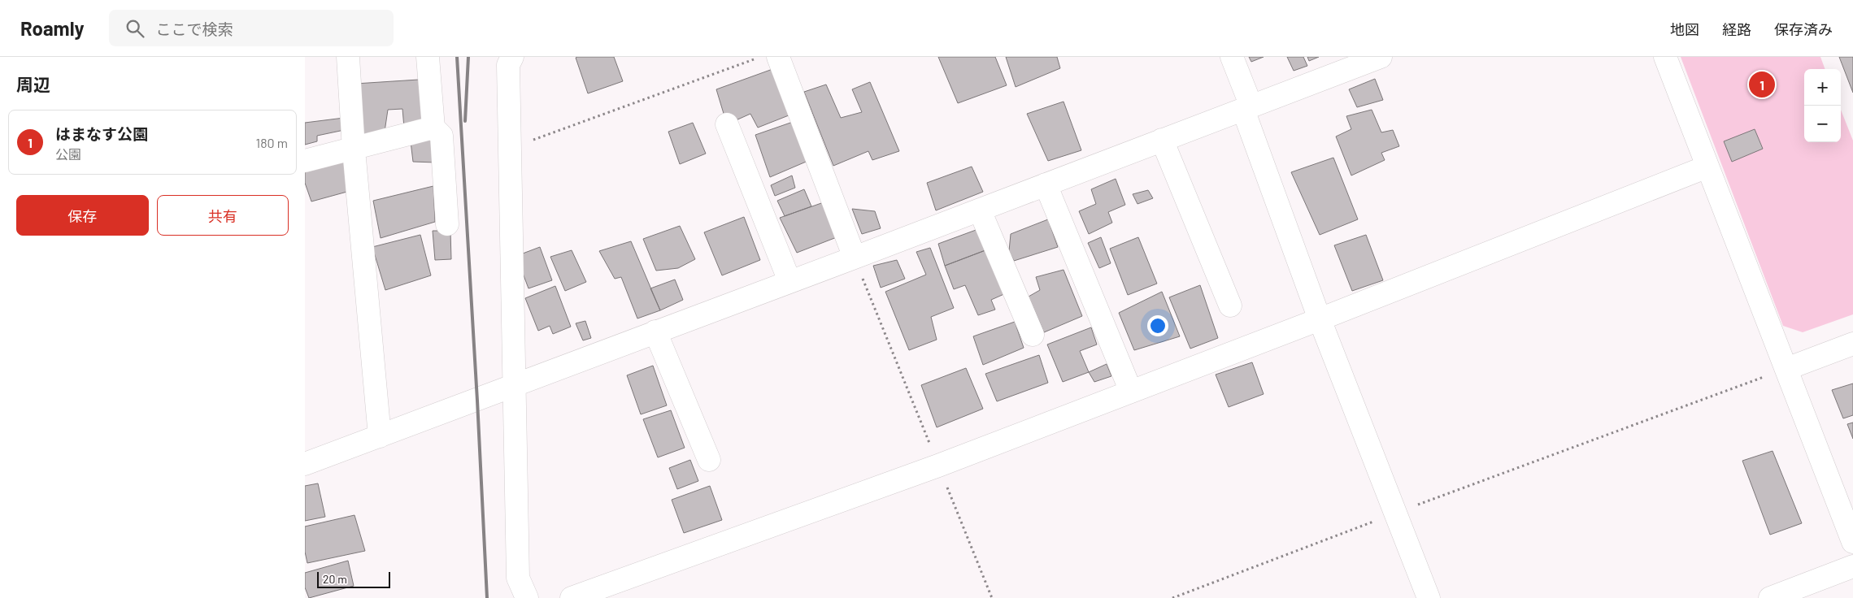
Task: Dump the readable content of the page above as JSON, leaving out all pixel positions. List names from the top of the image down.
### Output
{
  "scale_bar": "20 m",
  "page": {
    "header": "Roamly",
    "search": "ここで検索",
    "nav": ["地図", "経路", "保存済み"],
    "heading": "周辺",
    "map_buttons": ["+", "−"],
    "pins": "1",
    "list": [
      {
        "mark": "1",
        "name": "はまなす公園",
        "note": "公園",
        "value": "180 m"
      }
    ],
    "buttons": ["保存", "共有"],
    "scale": "20 m"
  }
}
